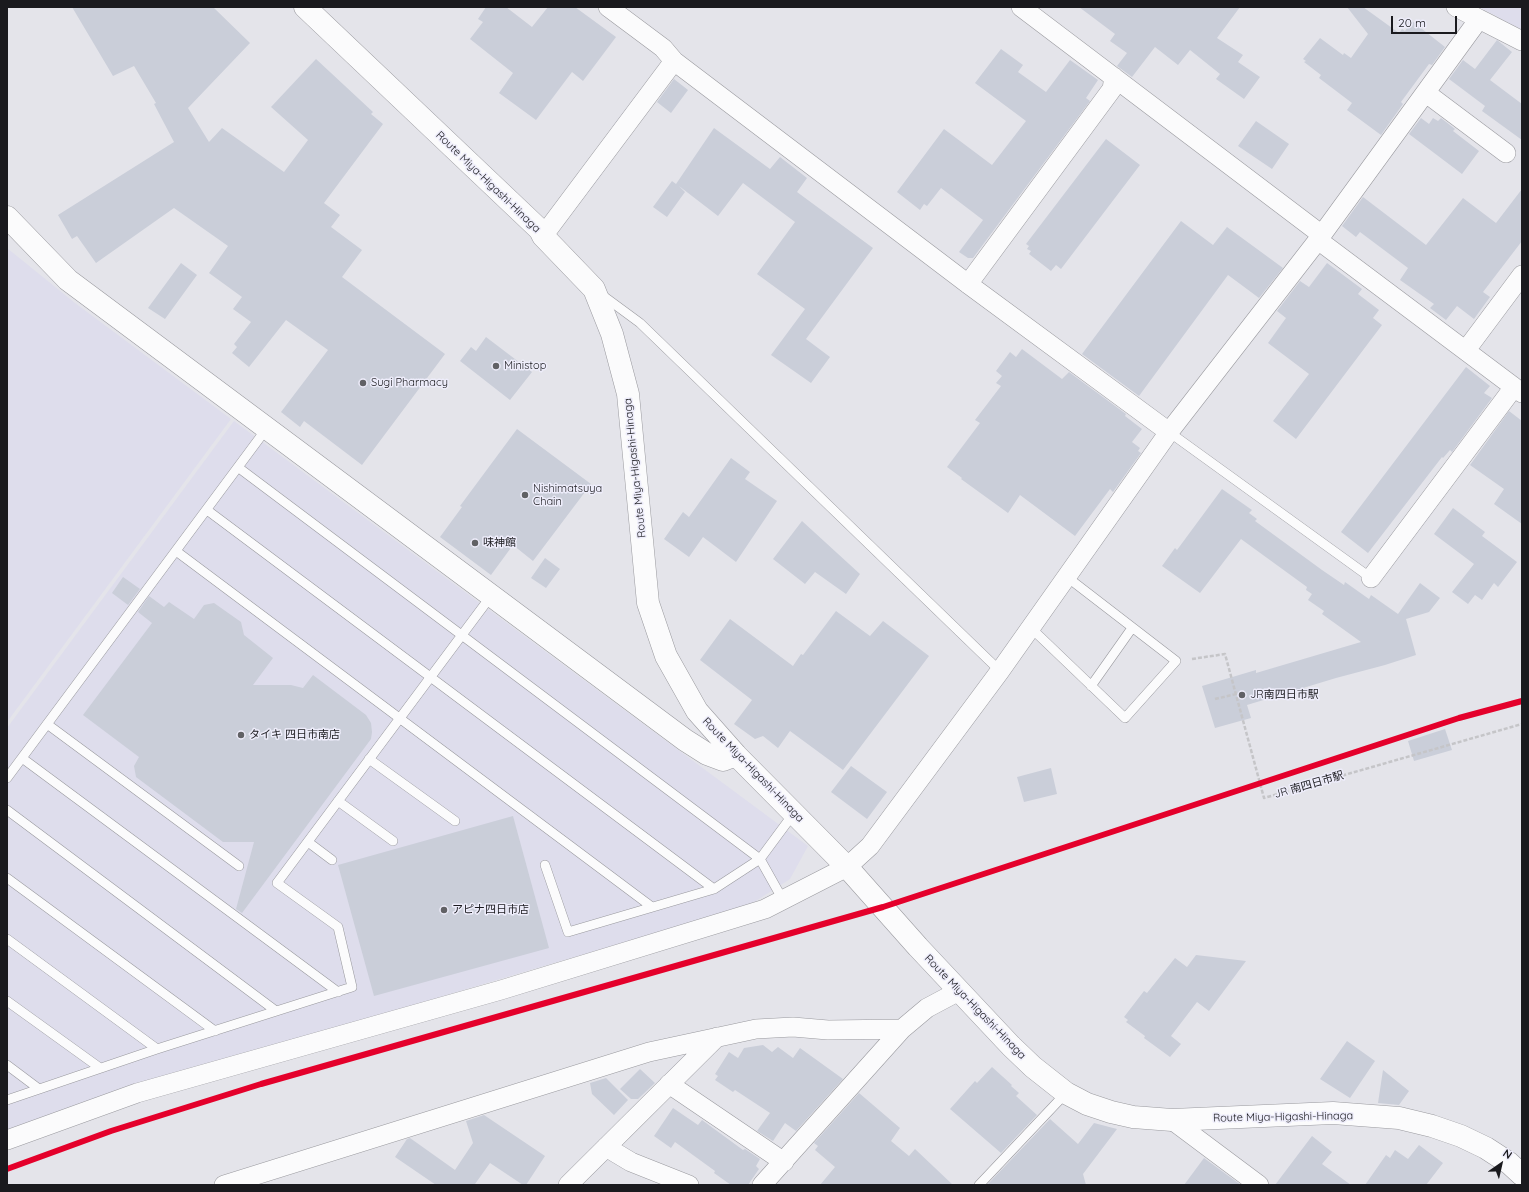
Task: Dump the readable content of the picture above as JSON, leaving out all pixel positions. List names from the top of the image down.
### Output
{
  "streets": {
    "main road": ["Route Miya-Higashi-Hinaga"],
    "path": ["JR 南四日市駅"]
  },
  "places": [
    "Ministop",
    "Sugi Pharmacy",
    "Nishimatsuya Chain",
    "味神館",
    "JR南四日市駅",
    "タイキ 四日市南店",
    "アピナ四日市店"
  ],
  "scale_bar": "20 m",
  "north": "top right"
}
